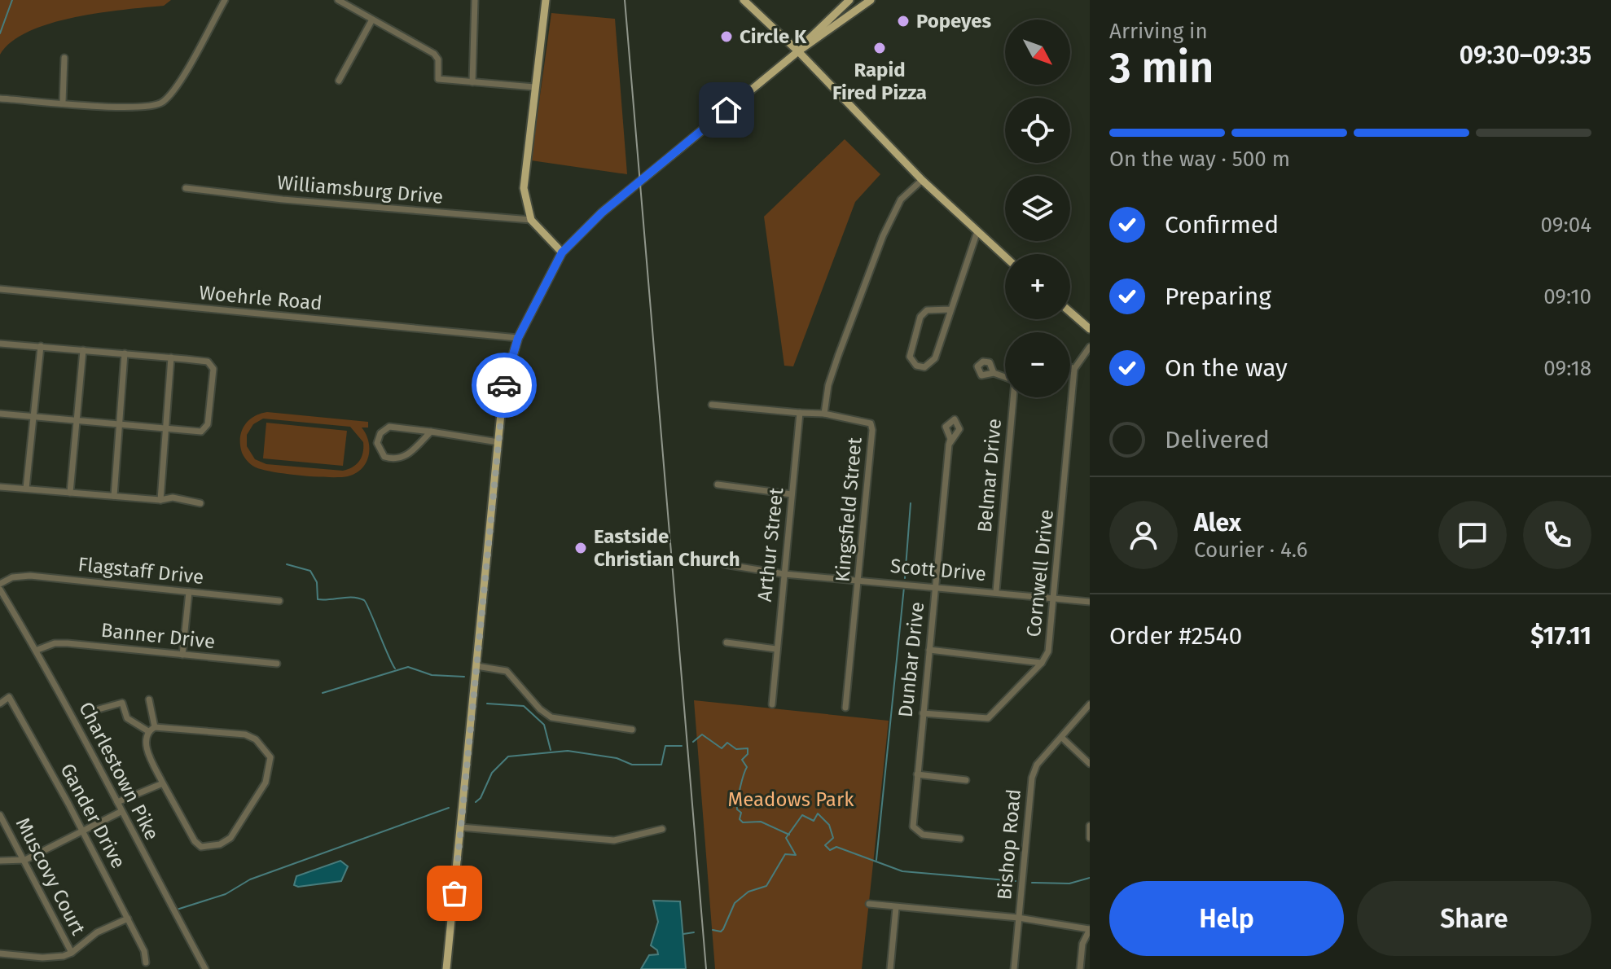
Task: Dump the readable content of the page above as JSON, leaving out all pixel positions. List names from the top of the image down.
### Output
{
  "streets": {
    "street": [
      "Williamsburg Drive",
      "Woehrle Road",
      "Belmar Drive",
      "Kingsfield Street",
      "Arthur Street",
      "Scott Drive",
      "Flagstaff Drive",
      "Cornwell Drive",
      "Banner Drive",
      "Dunbar Drive",
      "Charlestown Pike",
      "Gander Drive",
      "Bishop Road",
      "Muscovy Court"
    ]
  },
  "crossings": [
    ["Belmar Drive", "Scott Drive"],
    ["Kingsfield Street", "Scott Drive"],
    ["Arthur Street", "Scott Drive"],
    ["Scott Drive", "Cornwell Drive"],
    ["Scott Drive", "Dunbar Drive"],
    ["Cornwell Drive", "Dunbar Drive"],
    ["Banner Drive", "Charlestown Pike"]
  ],
  "parks": ["Meadows Park"],
  "places": [
    "Popeyes",
    "Circle K",
    "Rapid Fired Pizza",
    "Eastside Christian Church"
  ],
  "north": "bottom right",
  "page": {
    "heading": ["3 min", "Arriving in", "09:30–09:35"],
    "panel": [
      "Alex",
      "Courier · 4.6",
      "Order #2540",
      "$17.11"
    ],
    "map_buttons": ["+", "−"],
    "bar": "On the way · 500 m",
    "list": [
      ["Confirmed", "09:04"],
      ["Preparing", "09:10"],
      ["On the way", "09:18"],
      "Delivered"
    ],
    "buttons": ["Help", "Share"]
  }
}
